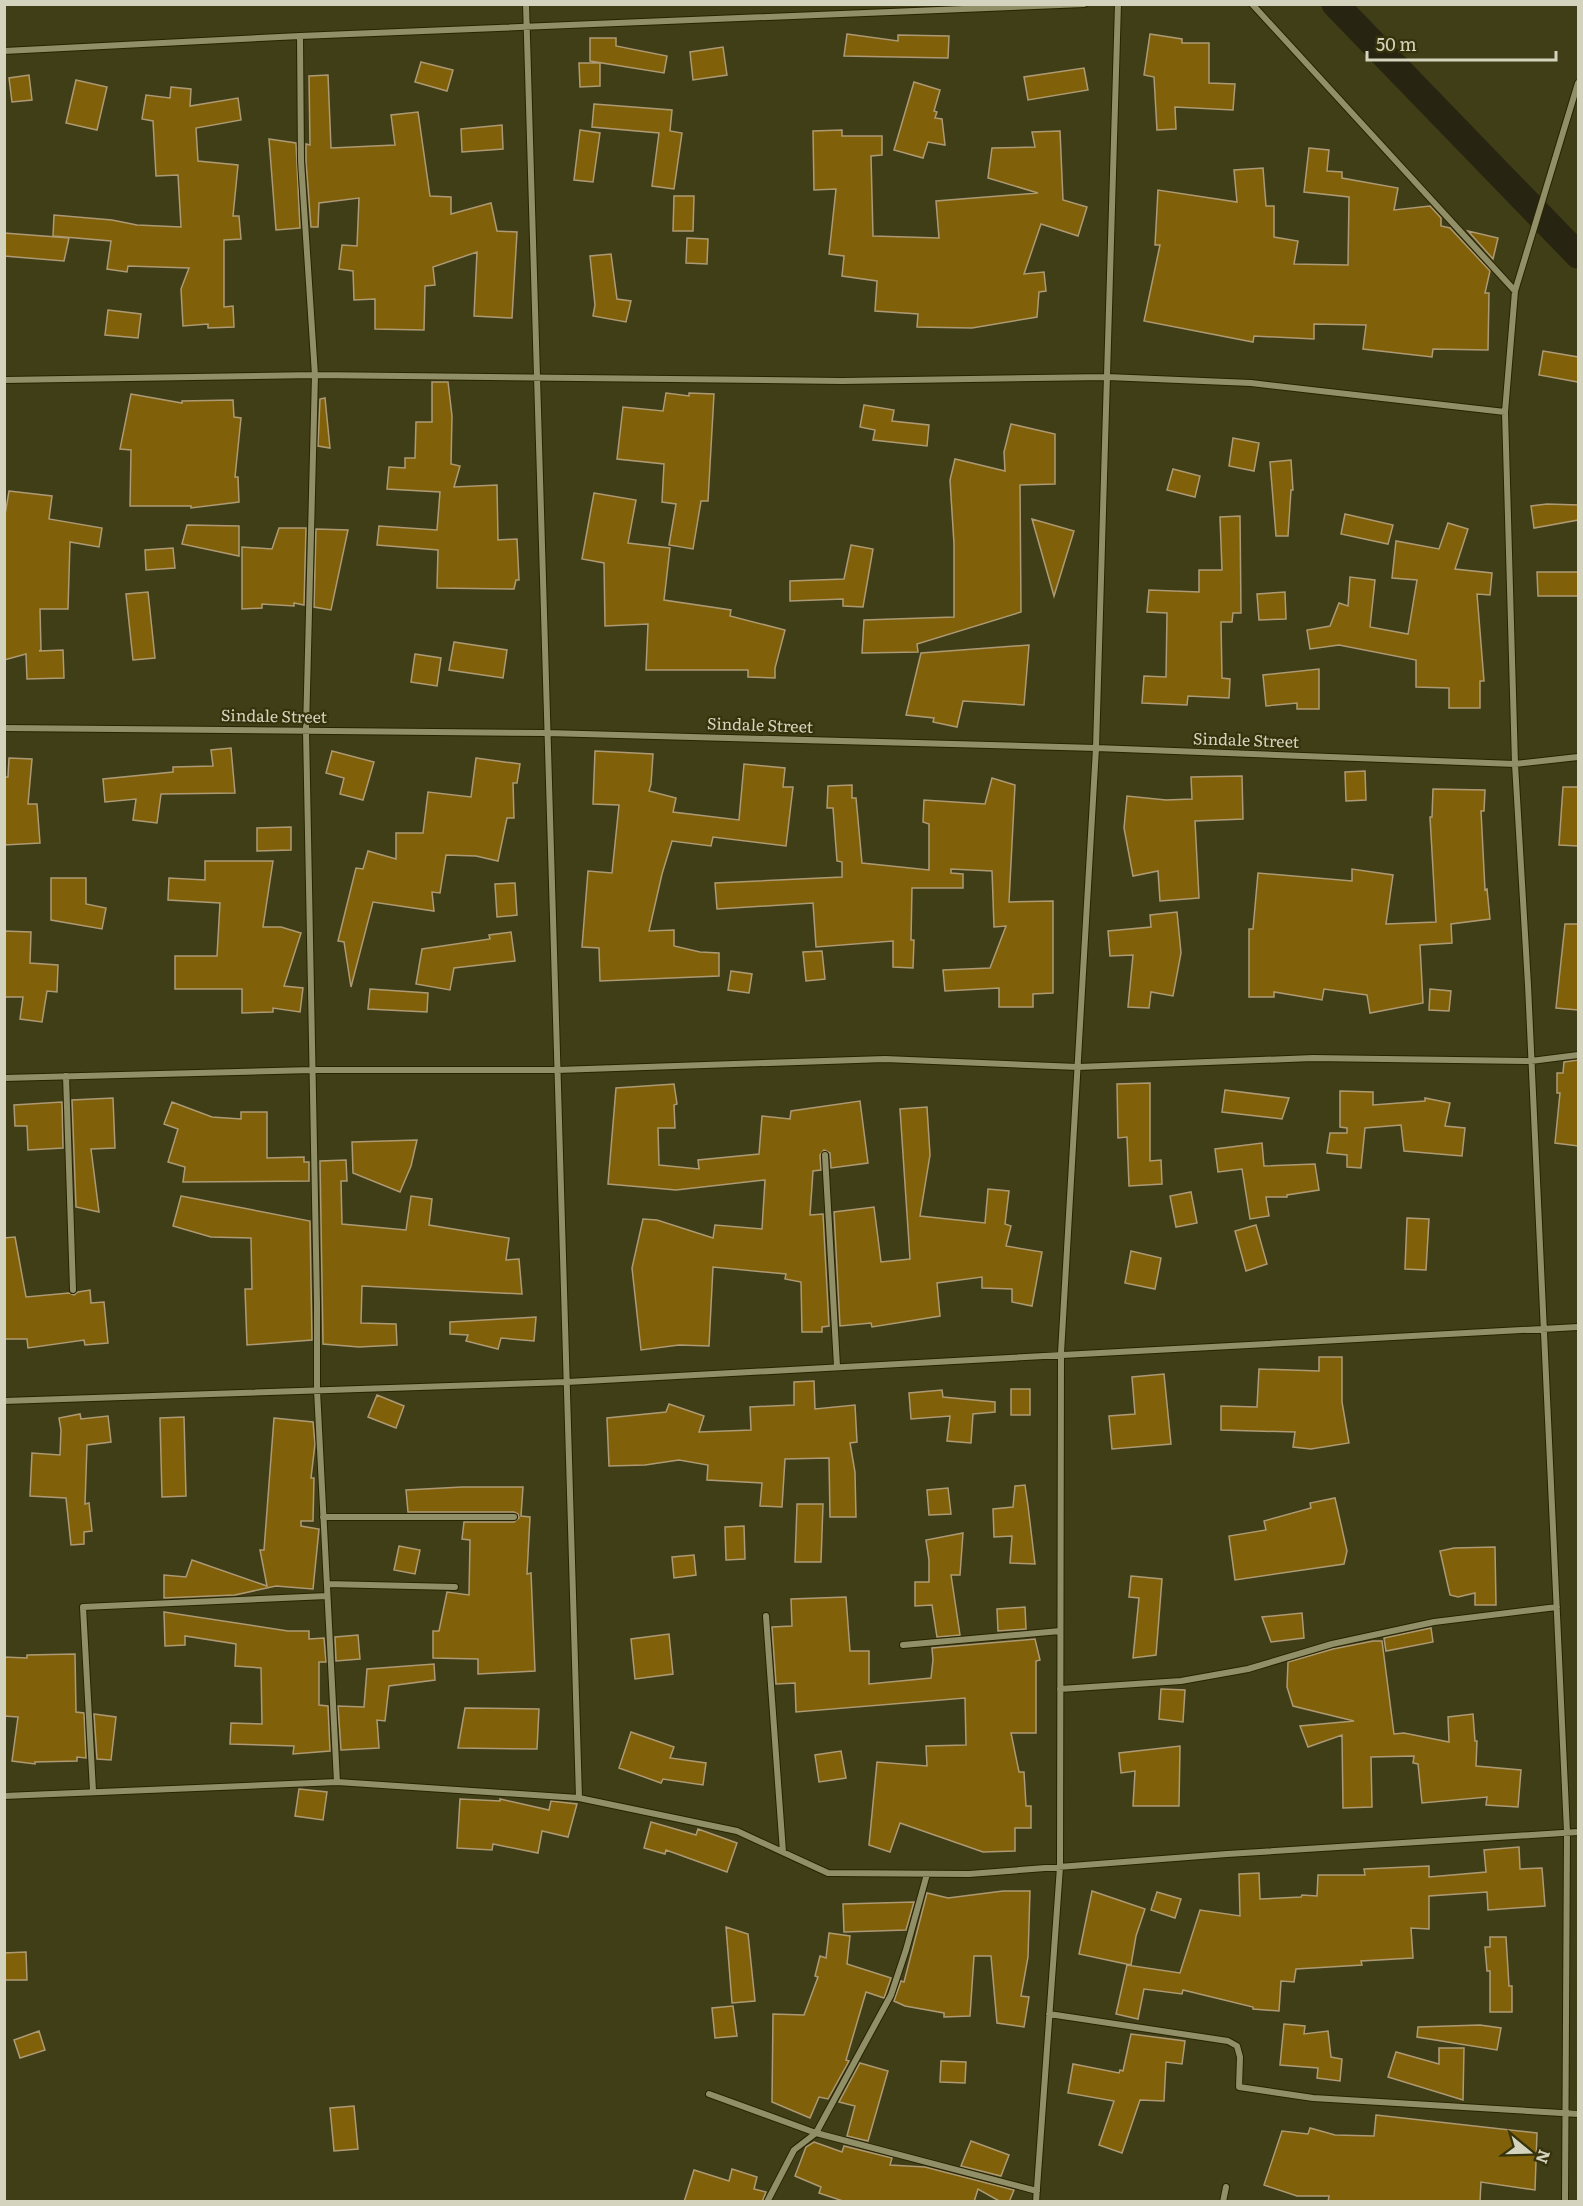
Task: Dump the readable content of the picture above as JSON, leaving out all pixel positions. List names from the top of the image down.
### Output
{
  "streets": {
    "street": ["Sindale Street"]
  },
  "scale_bar": "50 m",
  "north": "right"
}
